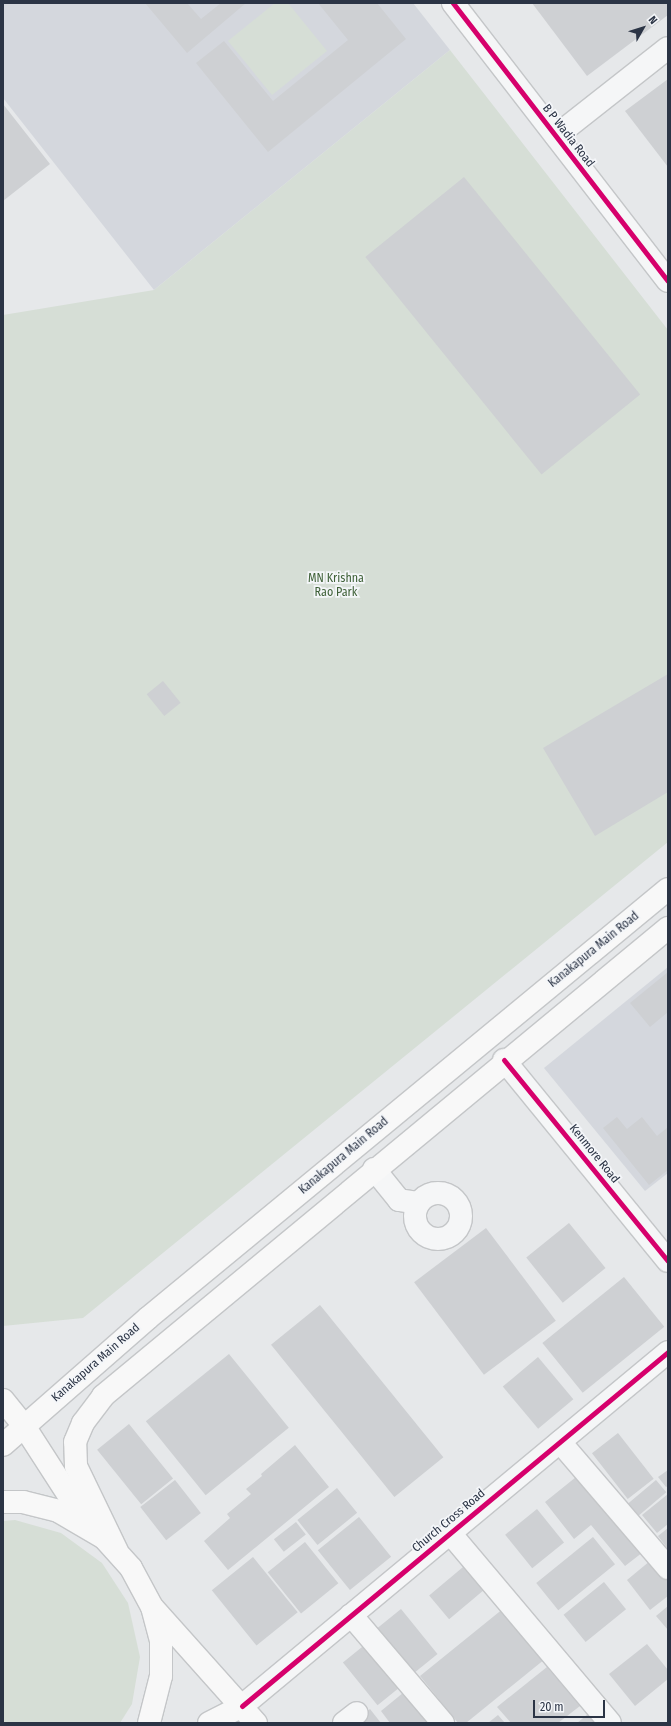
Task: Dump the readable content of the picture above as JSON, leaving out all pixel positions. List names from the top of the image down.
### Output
{
  "streets": {
    "main road": ["Kanakapura Main Road"],
    "street": ["B P Wadia Road", "Kenmore Road", "Church Cross Road"]
  },
  "parks": ["MN Krishna Rao Park"],
  "scale_bar": "20 m",
  "north": "top right"
}
